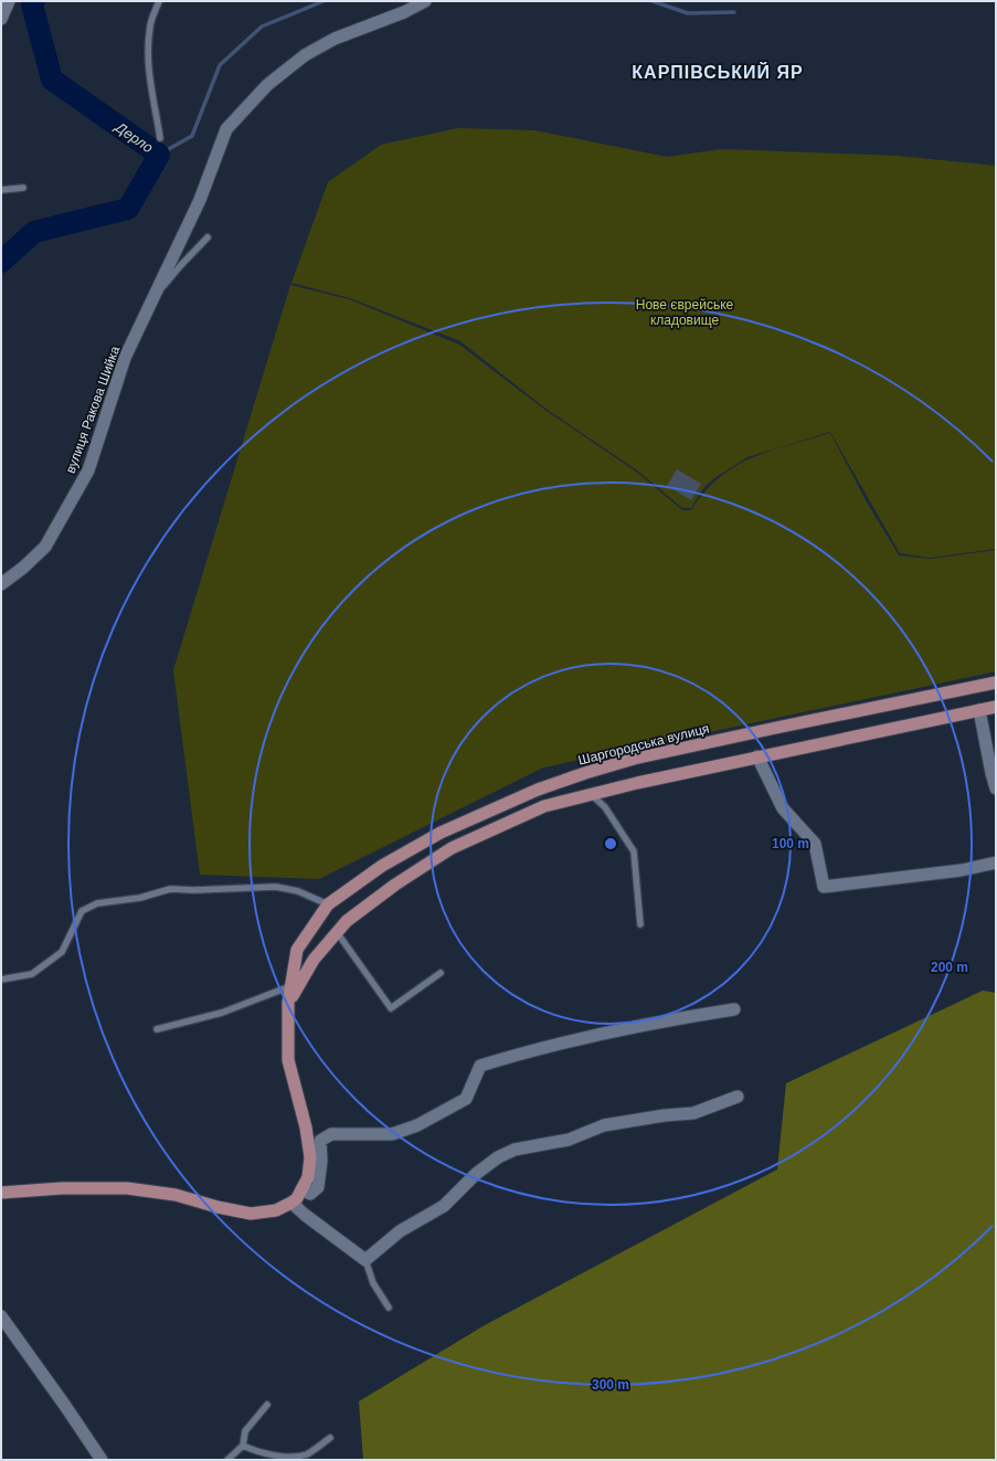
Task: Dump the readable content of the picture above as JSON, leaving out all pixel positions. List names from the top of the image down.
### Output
{
  "streets": {
    "main road": ["Шаргородська вулиця"],
    "street": ["вулиця Ракова Шийка"]
  },
  "districts": ["КАРПІВСЬКИЙ ЯР"],
  "water": ["Дерло"],
  "parks": ["Нове єврейське кладовище"],
  "rings": ["100 m", "200 m", "300 m"]
}
